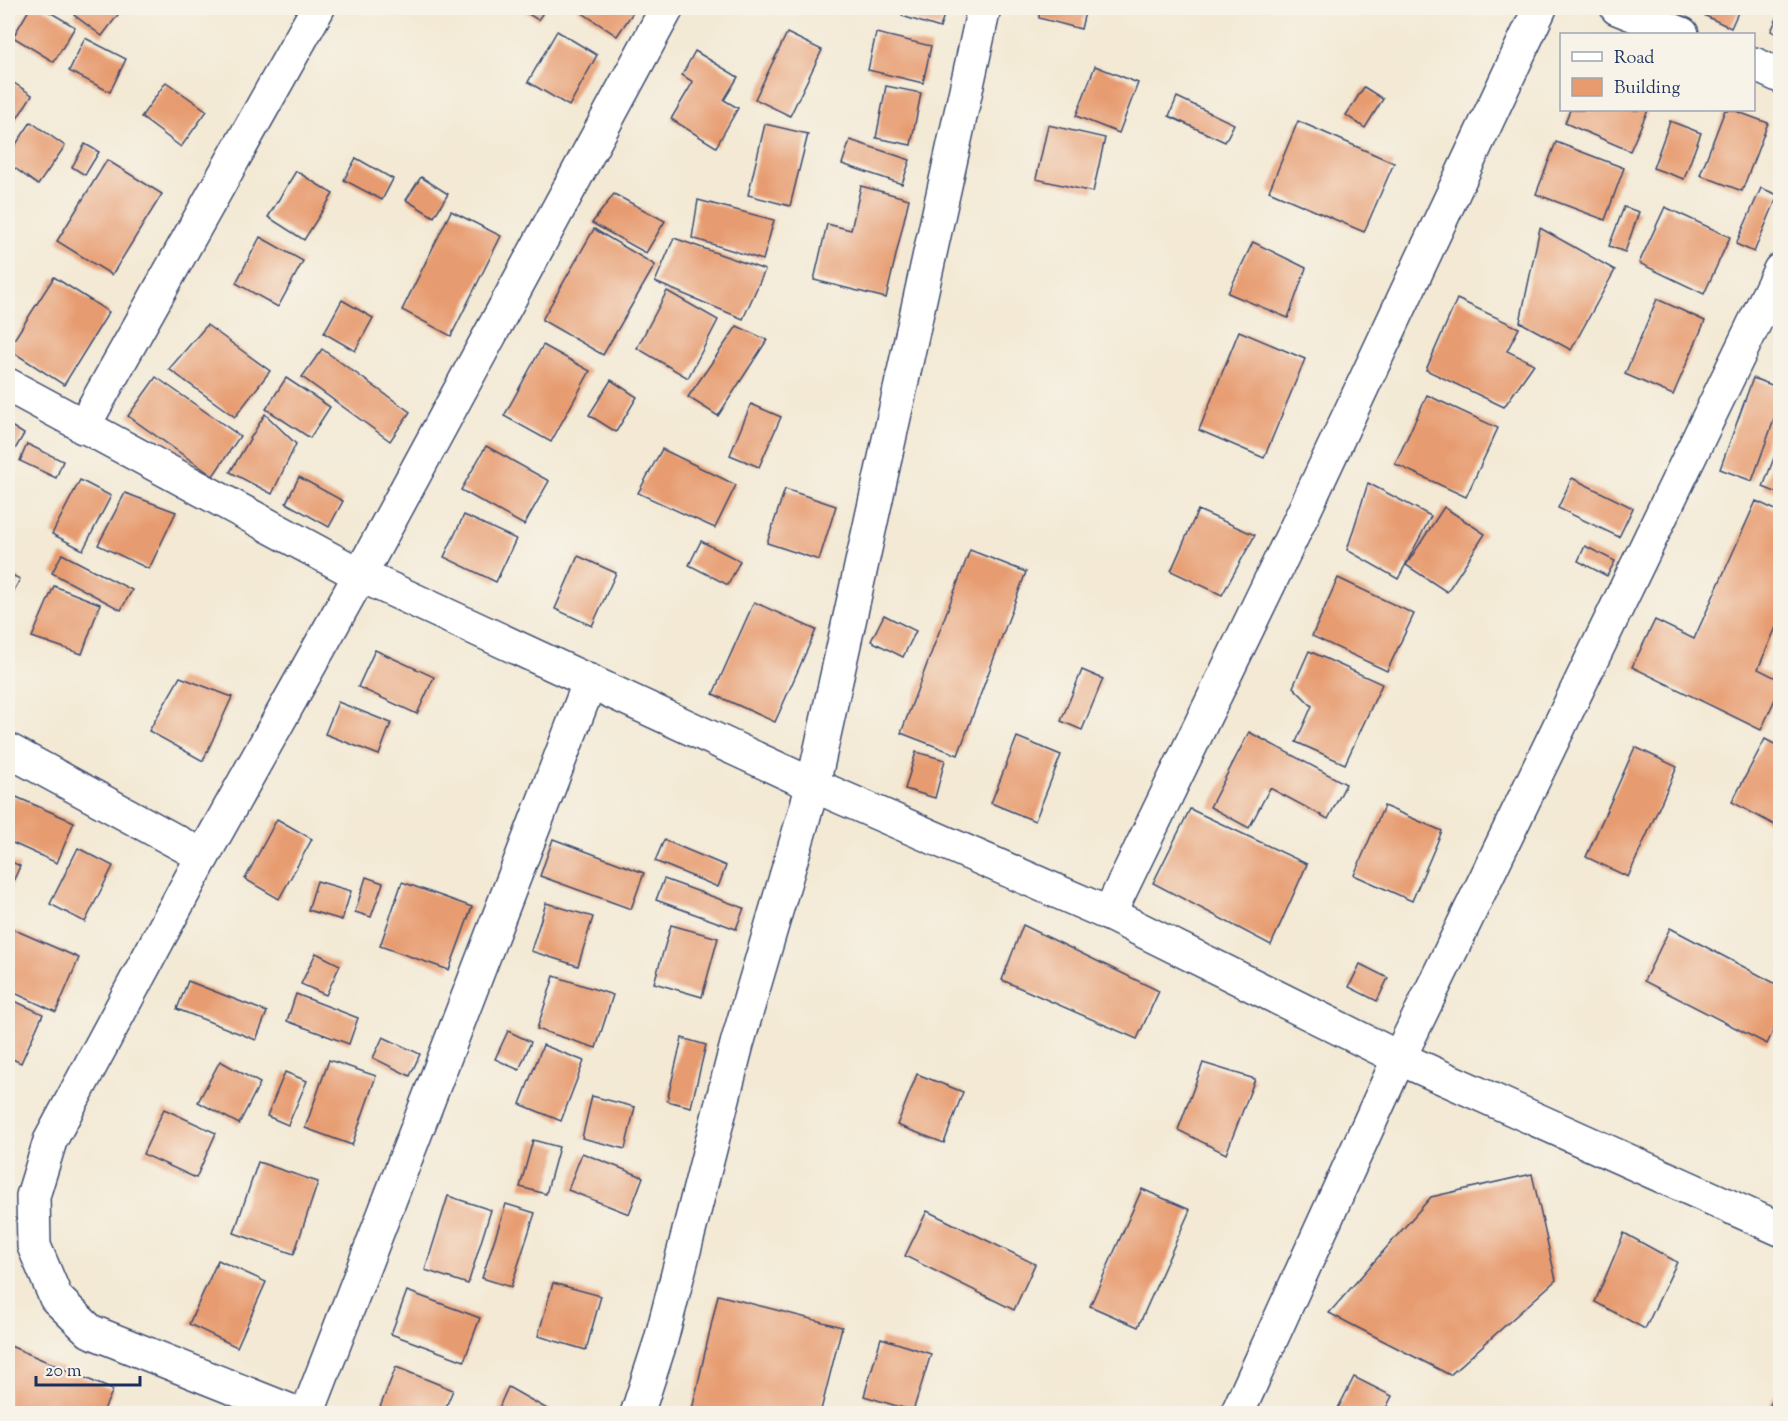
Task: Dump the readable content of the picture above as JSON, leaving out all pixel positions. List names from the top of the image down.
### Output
{
  "legend": ["Road", "Building"],
  "scale_bar": "20 m"
}
